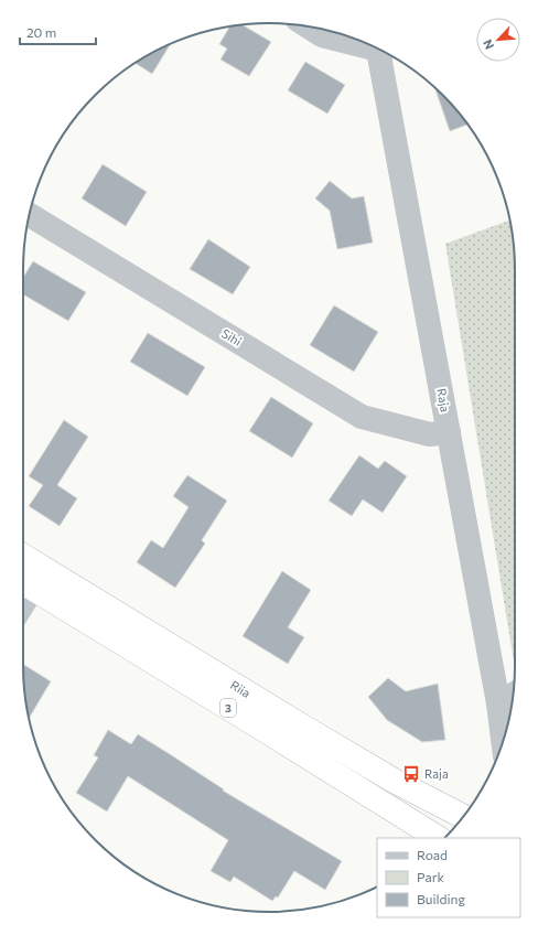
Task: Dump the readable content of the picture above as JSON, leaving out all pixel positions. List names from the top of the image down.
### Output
{
  "streets": {
    "highway": ["Riia", "3"],
    "street": ["Sihi", "Raja"]
  },
  "crossings": [
    ["Sihi", "Raja"]
  ],
  "places": {
    "bus stop": ["Raja"]
  },
  "legend": ["Road", "Park", "Building"],
  "scale_bar": "20 m",
  "north": "bottom left"
}
